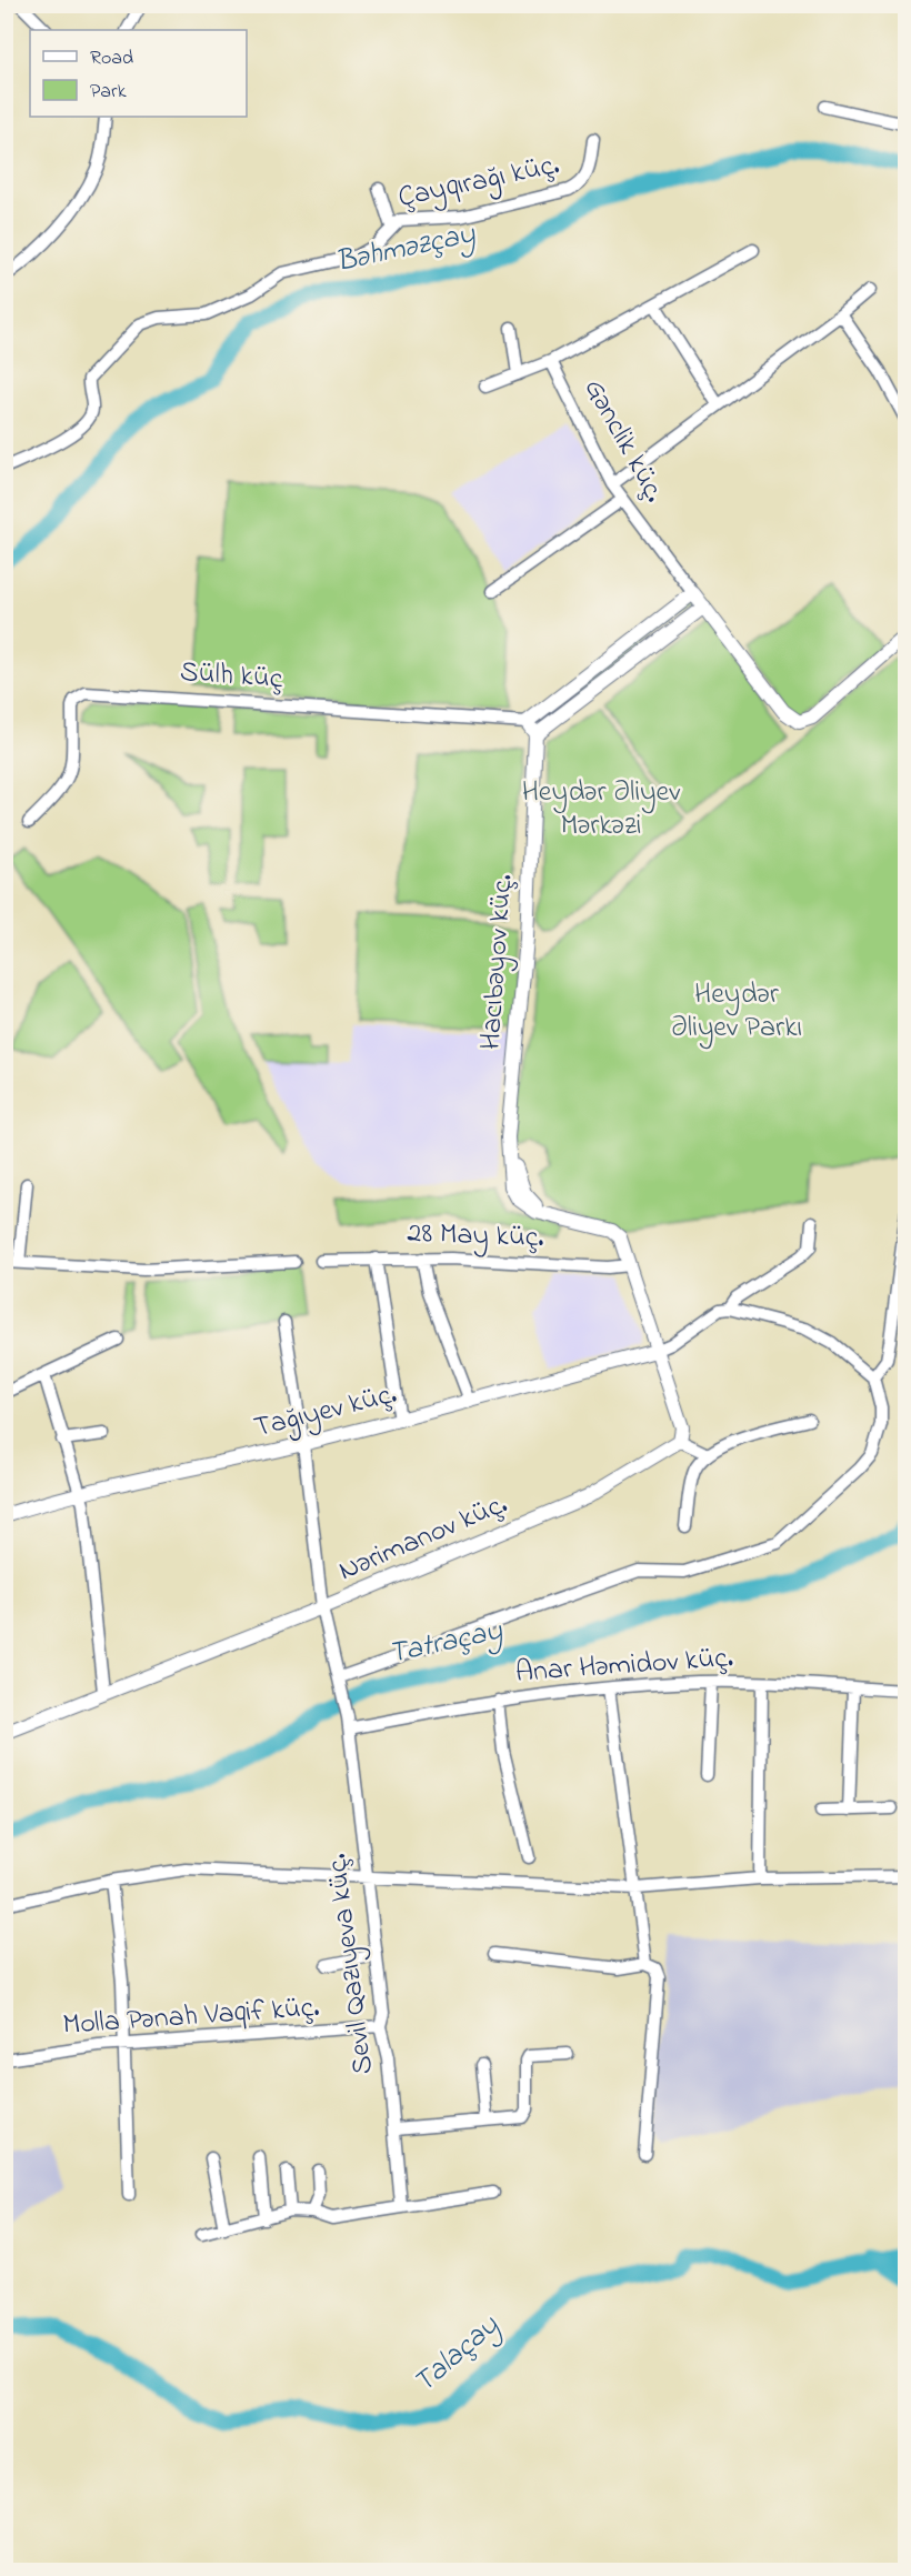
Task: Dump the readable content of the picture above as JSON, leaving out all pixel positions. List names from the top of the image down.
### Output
{
  "streets": {
    "street": [
      "Çayqırağı küç.",
      "Gənclik küç.",
      "Sülh küç",
      "Hacıbəyov küç.",
      "28 May küç.",
      "Tağıyev küç.",
      "Nərimanov küç.",
      "Anar Həmidov küç.",
      "Sevil Qazıyeva küç.",
      "Molla Pənah Vaqif küç."
    ]
  },
  "crossings": [
    ["Hacıbəyov küç.", "28 May küç."],
    ["Anar Həmidov küç.", "Sevil Qazıyeva küç."],
    ["Sevil Qazıyeva küç.", "Molla Pənah Vaqif küç."]
  ],
  "water": ["Bəhməzçay", "Tatraçay", "Talaçay"],
  "parks": ["Heydər Əliyev Mərkəzi", "Heydər Əliyev Parkı"],
  "legend": ["Road", "Park"]
}
